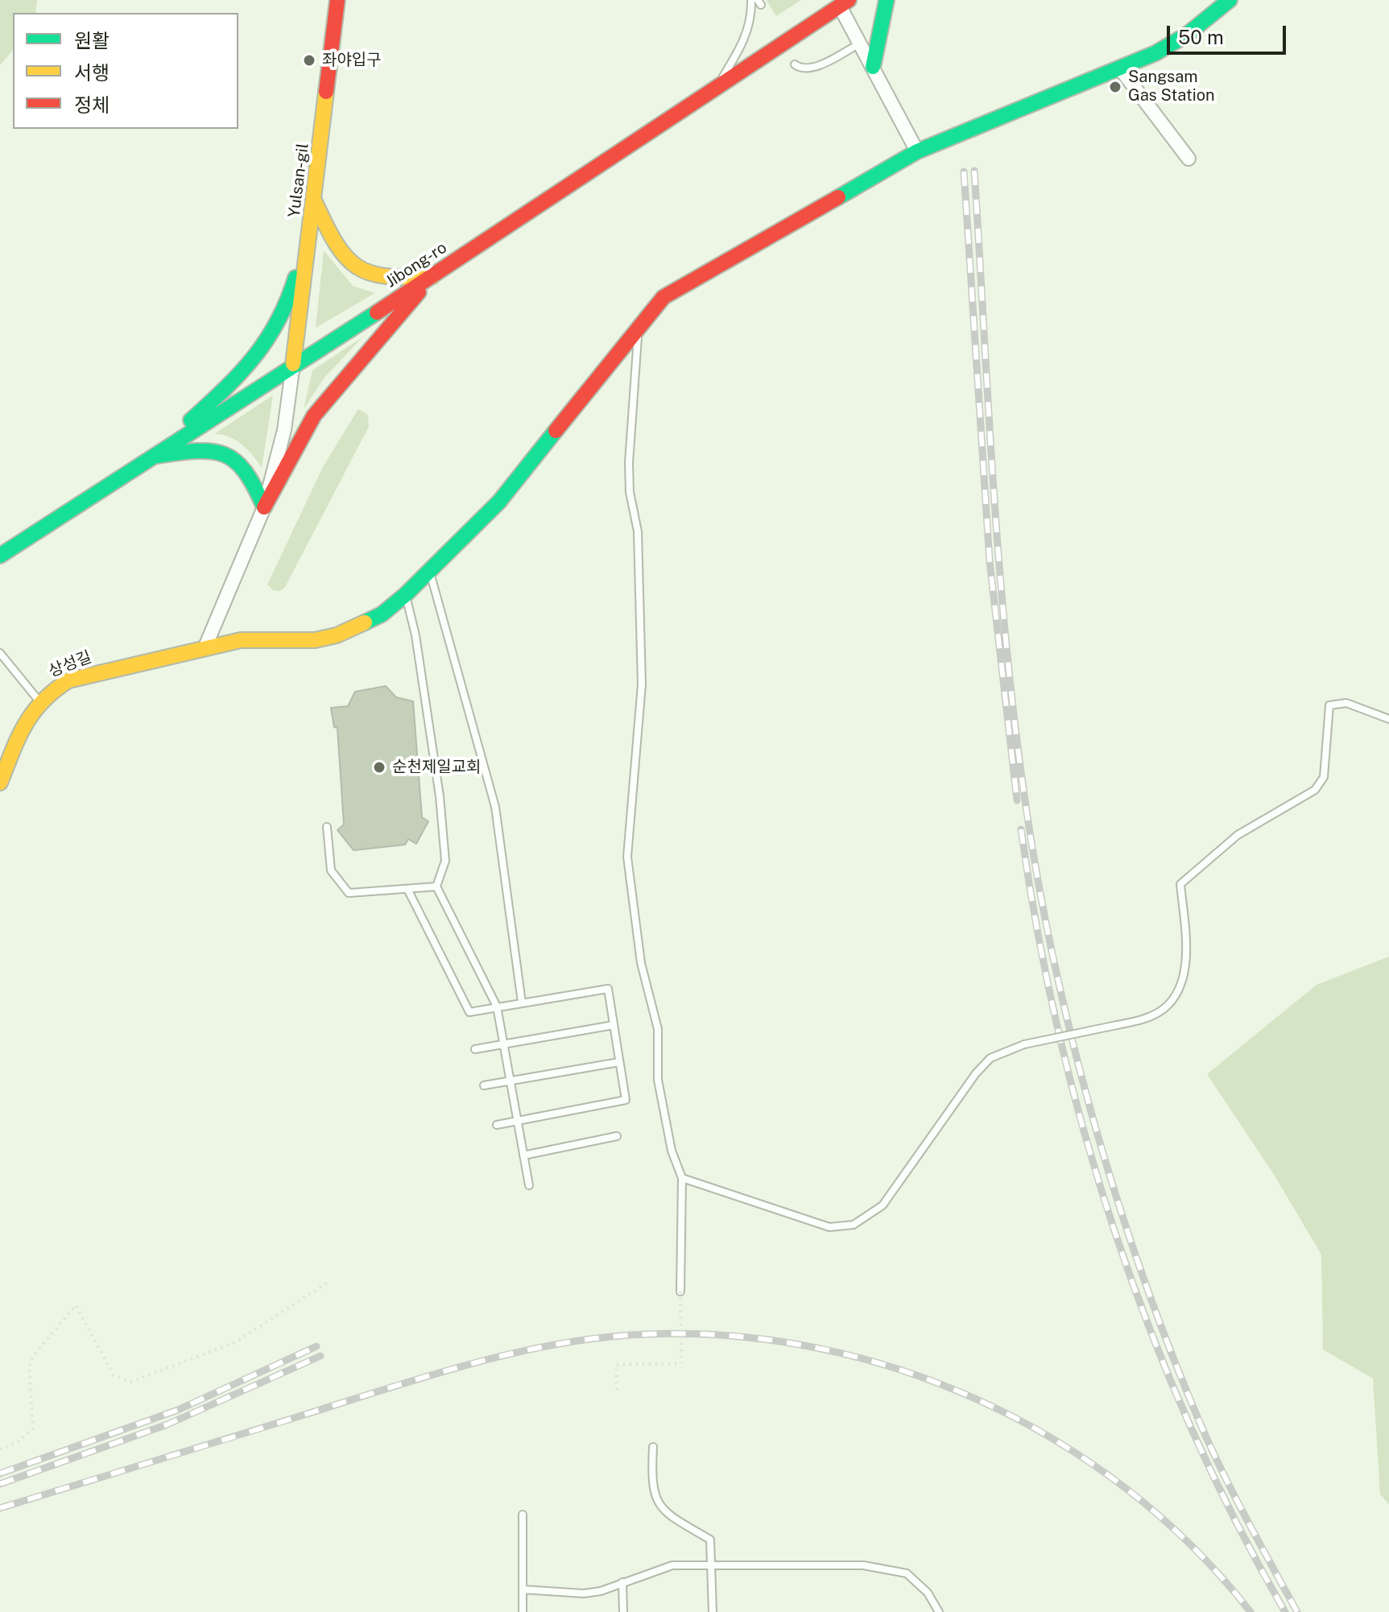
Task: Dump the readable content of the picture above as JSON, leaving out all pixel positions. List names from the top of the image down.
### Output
{
  "streets": {
    "main road": ["Yulsan-gil", "Jibong-ro", "상성길"]
  },
  "crossings": [
    ["Yulsan-gil", "Jibong-ro"]
  ],
  "places": ["좌야입구", "Sangsam Gas Station", "순천제일교회"],
  "legend": ["원활", "서행", "정체"],
  "scale_bar": "50 m"
}
